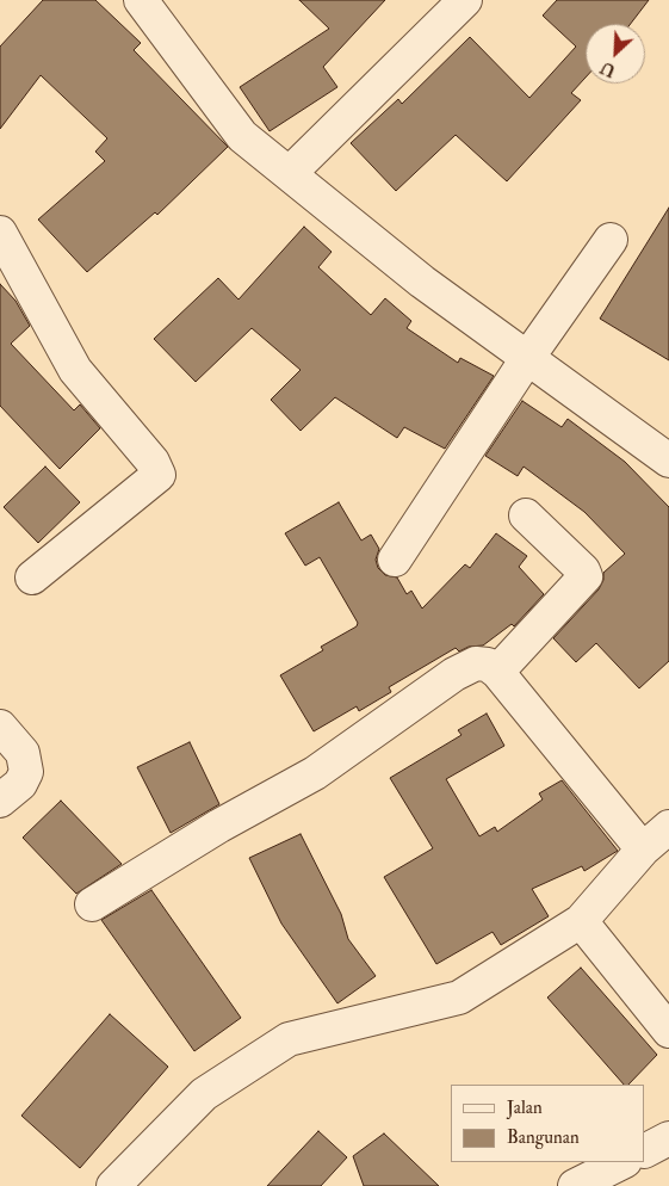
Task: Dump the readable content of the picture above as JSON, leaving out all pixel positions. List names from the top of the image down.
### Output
{
  "legend": ["Jalan", "Bangunan"],
  "north": "bottom left"
}
